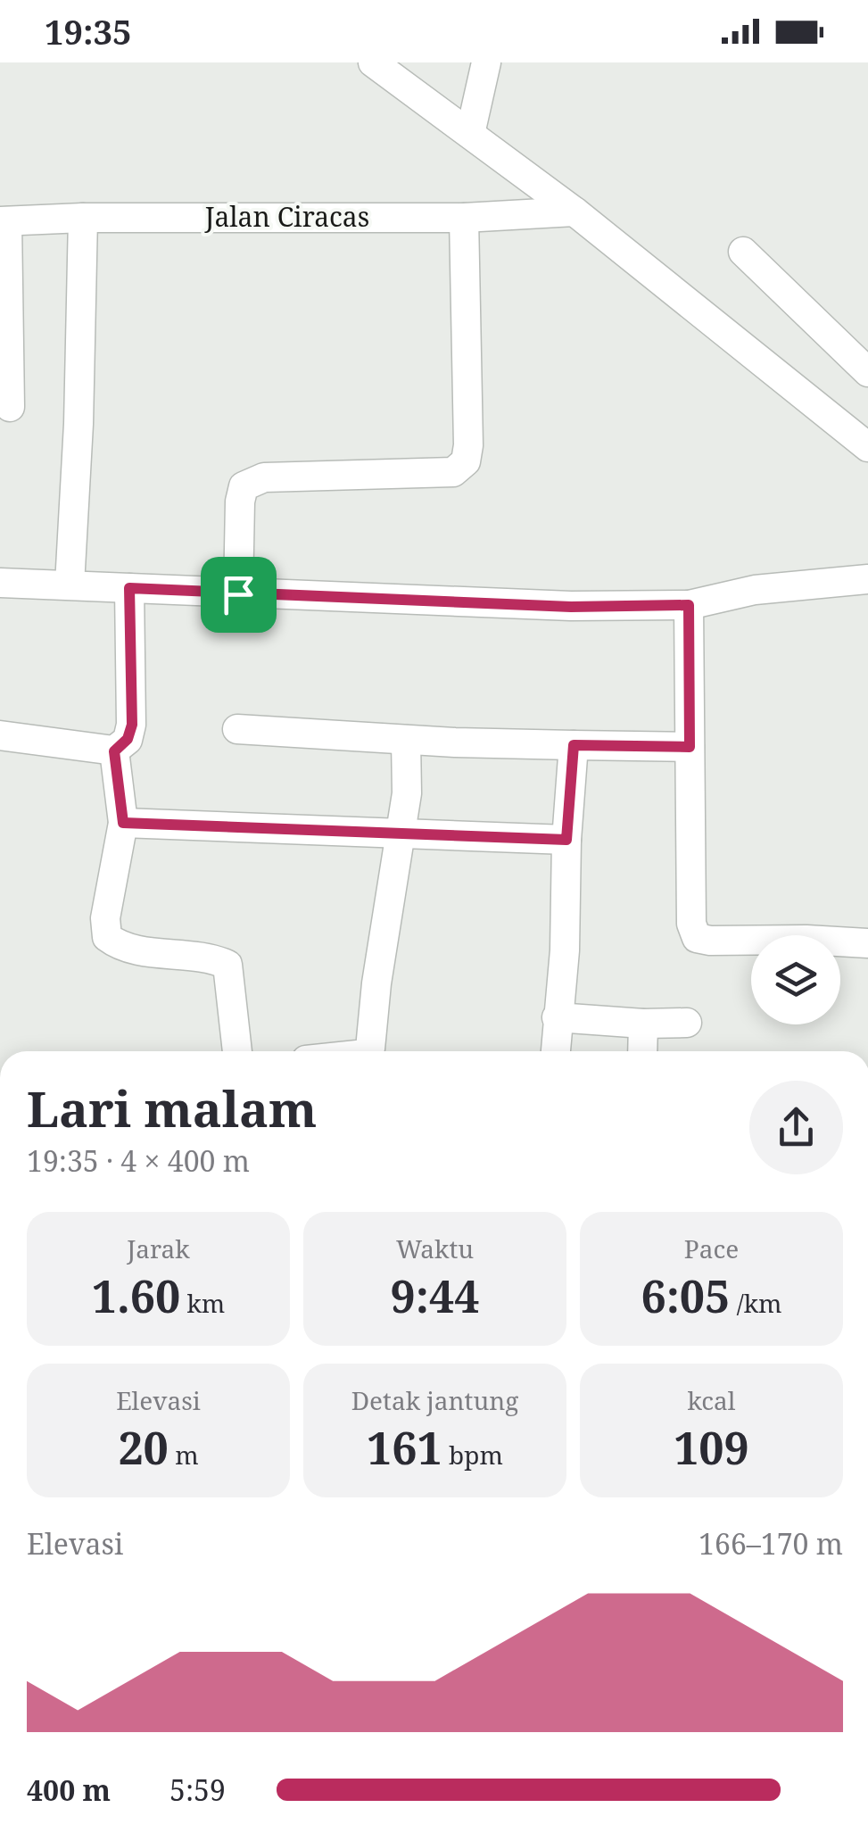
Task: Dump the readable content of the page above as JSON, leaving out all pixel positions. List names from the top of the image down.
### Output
{
  "streets": {
    "street": ["Jalan Ciracas"]
  },
  "page": {
    "status": "19:35",
    "heading": ["Lari malam", "19:35 · 4 × 400 m"],
    "stats": [
      ["Jarak", "1.60 km"],
      ["Waktu", "9:44"],
      ["Pace", "6:05 /km"],
      ["Elevasi", "20 m"],
      ["Detak jantung", "161 bpm"],
      ["kcal", "109"]
    ],
    "chart": ["Elevasi", "166–170 m"],
    "list": [
      {
        "name": "400 m",
        "note": "5:59"
      }
    ]
  }
}
